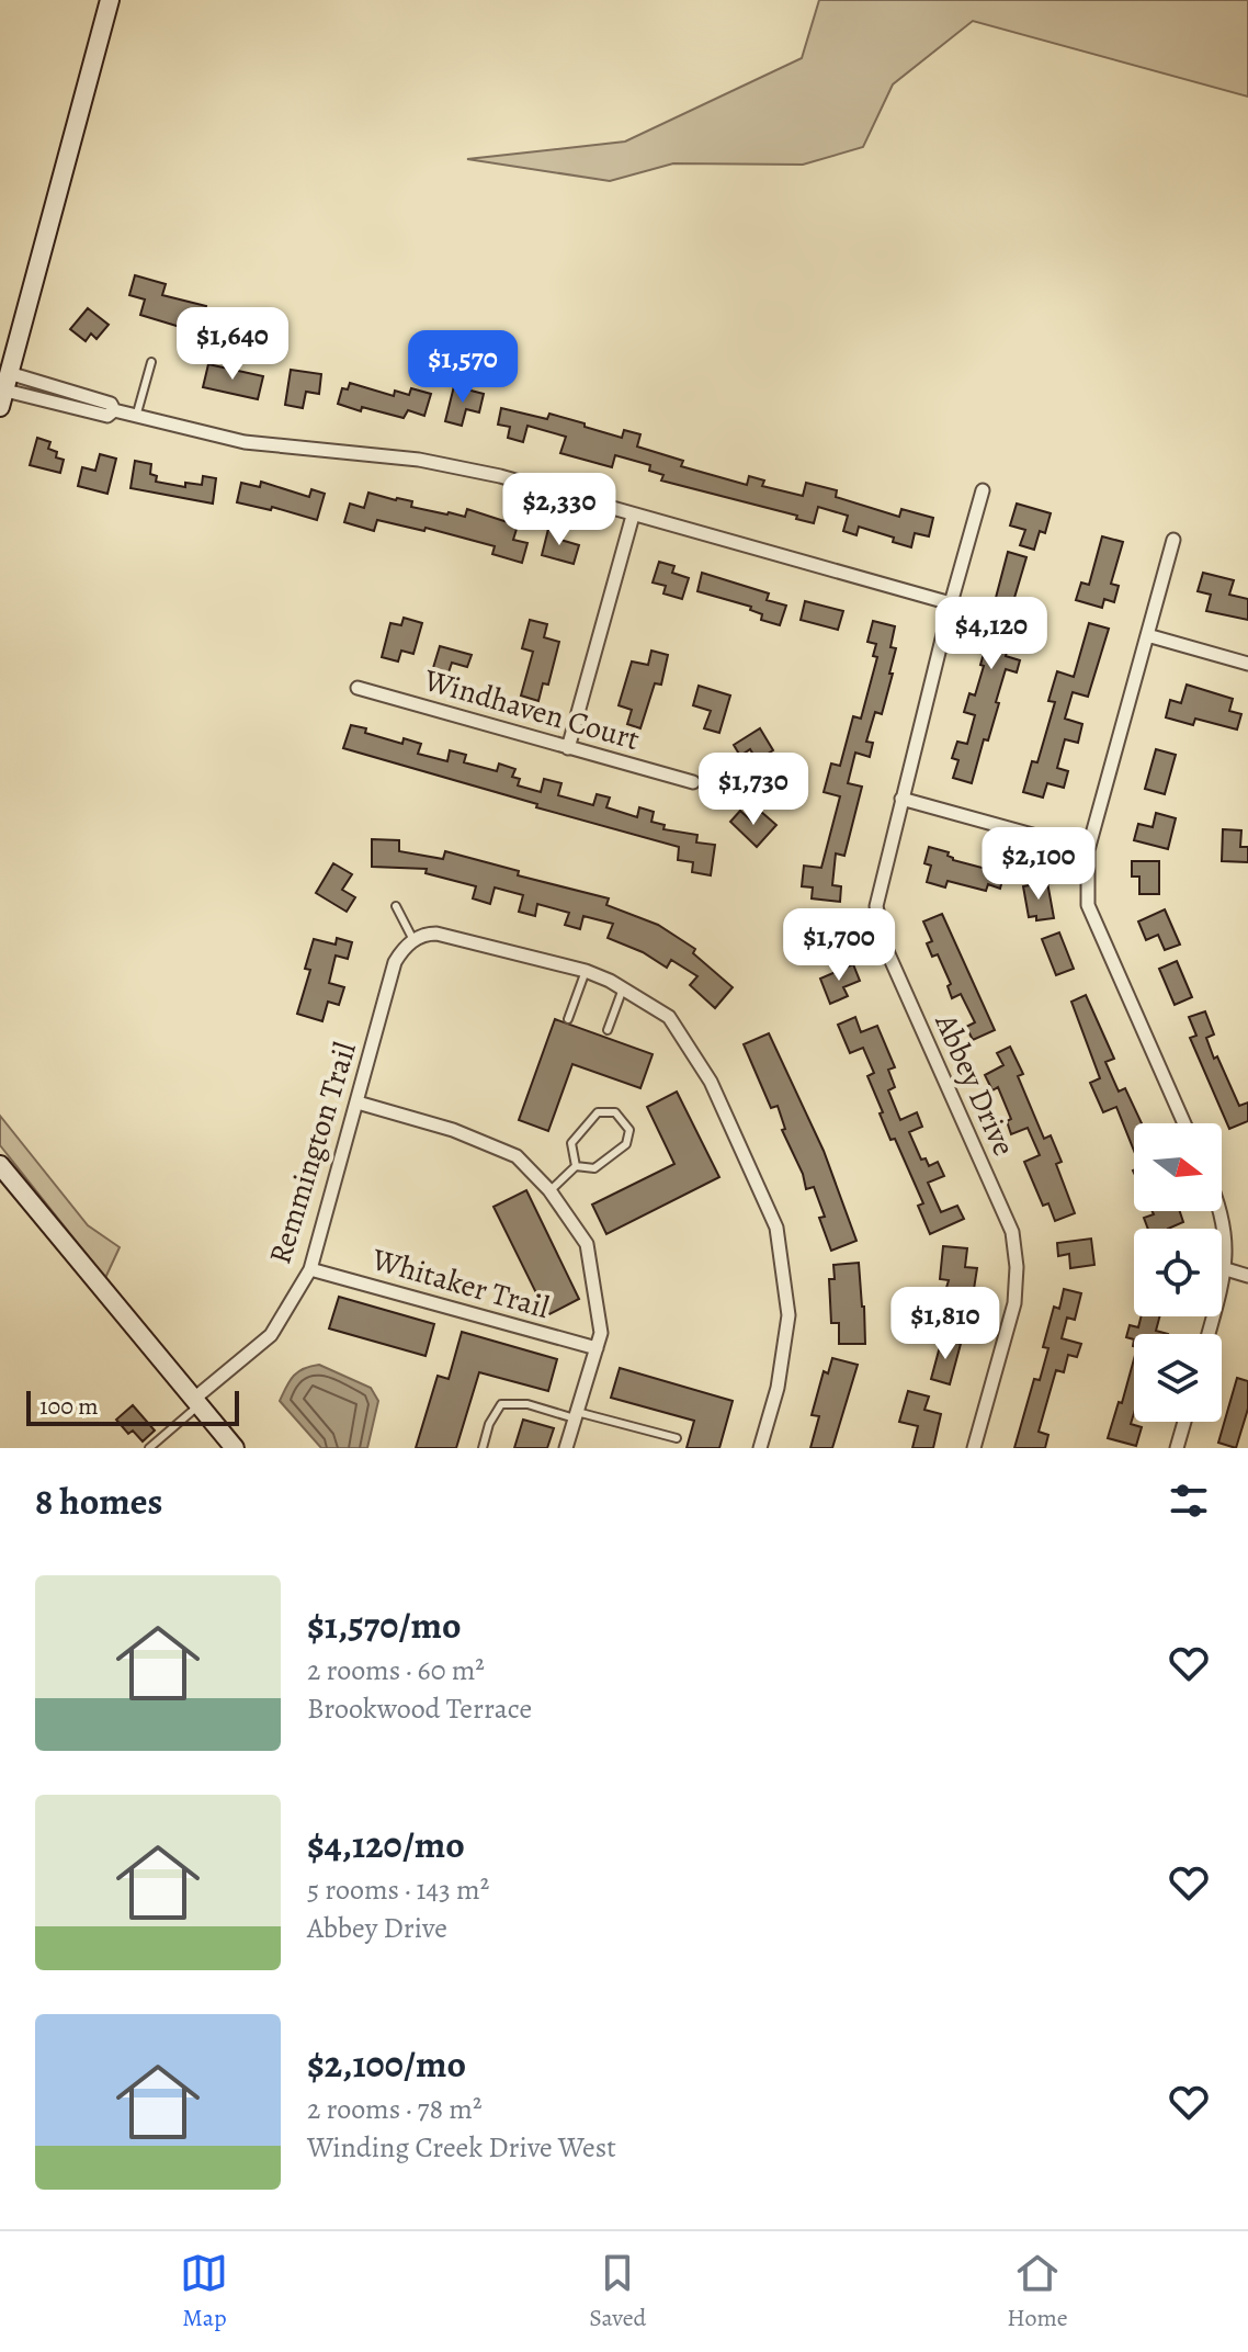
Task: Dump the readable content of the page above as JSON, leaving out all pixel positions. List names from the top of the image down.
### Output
{
  "streets": {
    "street": [
      "Windhaven Court",
      "Abbey Drive",
      "Remmington Trail",
      "Whitaker Trail"
    ]
  },
  "crossings": [
    ["Remmington Trail", "Whitaker Trail"]
  ],
  "scale_bar": "100 m",
  "north": "right",
  "page": {
    "price": [
      "$1,640",
      "$1,570",
      "$2,330",
      "$4,120",
      "$1,730",
      "$2,100",
      "$1,700",
      "$1,810"
    ],
    "scale": "100 m",
    "heading": "8 homes",
    "list": [
      {
        "name": "$1,570/mo",
        "note": "2 rooms · 60 m² · Brookwood Terrace"
      },
      {
        "name": "$4,120/mo",
        "note": "5 rooms · 143 m² · Abbey Drive"
      },
      {
        "name": "$2,100/mo",
        "note": "2 rooms · 78 m² · Winding Creek Drive West"
      }
    ],
    "tabs": ["Map", "Saved", "Home"]
  }
}
